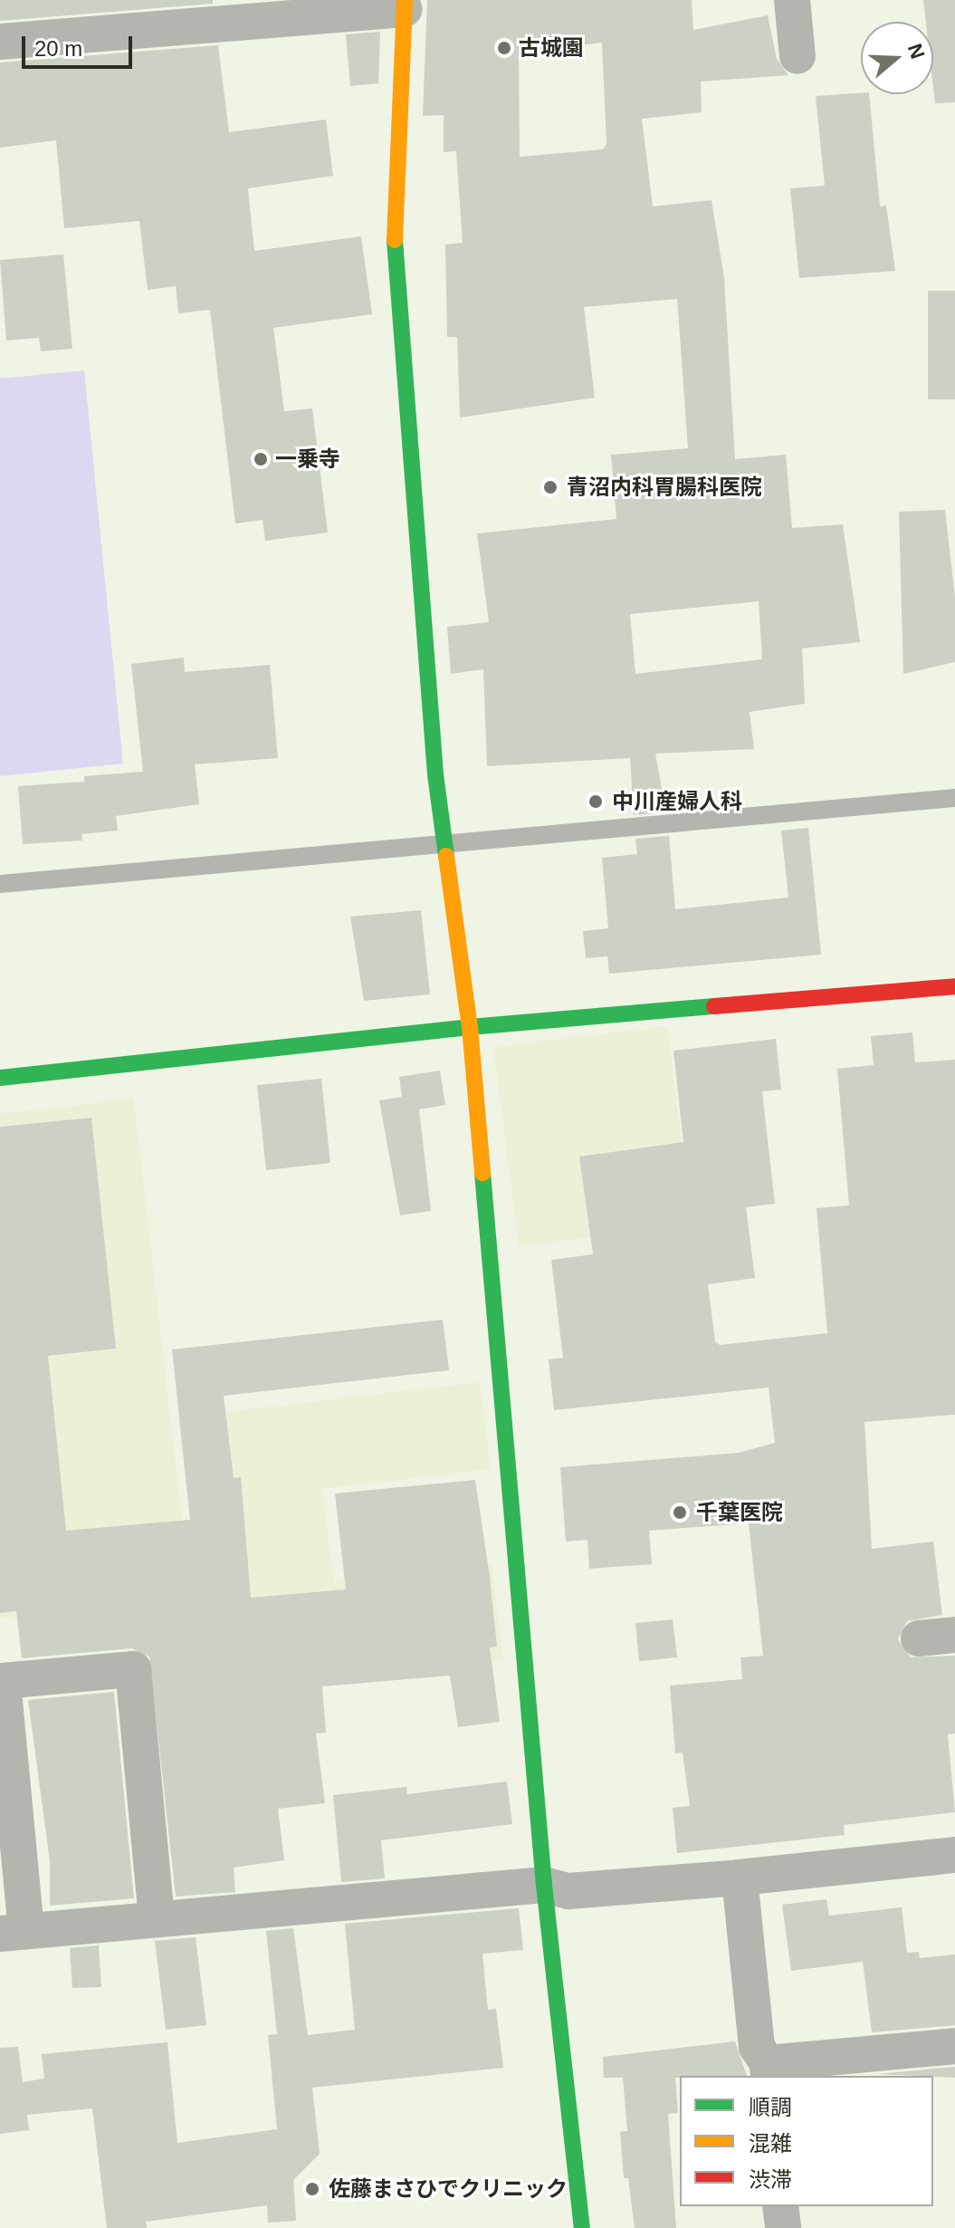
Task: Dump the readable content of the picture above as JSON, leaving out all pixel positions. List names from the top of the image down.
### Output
{
  "places": [
    "古城園",
    "一乗寺",
    "青沼内科胃腸科医院",
    "中川産婦人科",
    "千葉医院",
    "佐藤まさひでクリニック"
  ],
  "legend": ["順調", "混雑", "渋滞"],
  "scale_bar": "20 m",
  "north": "right"
}
